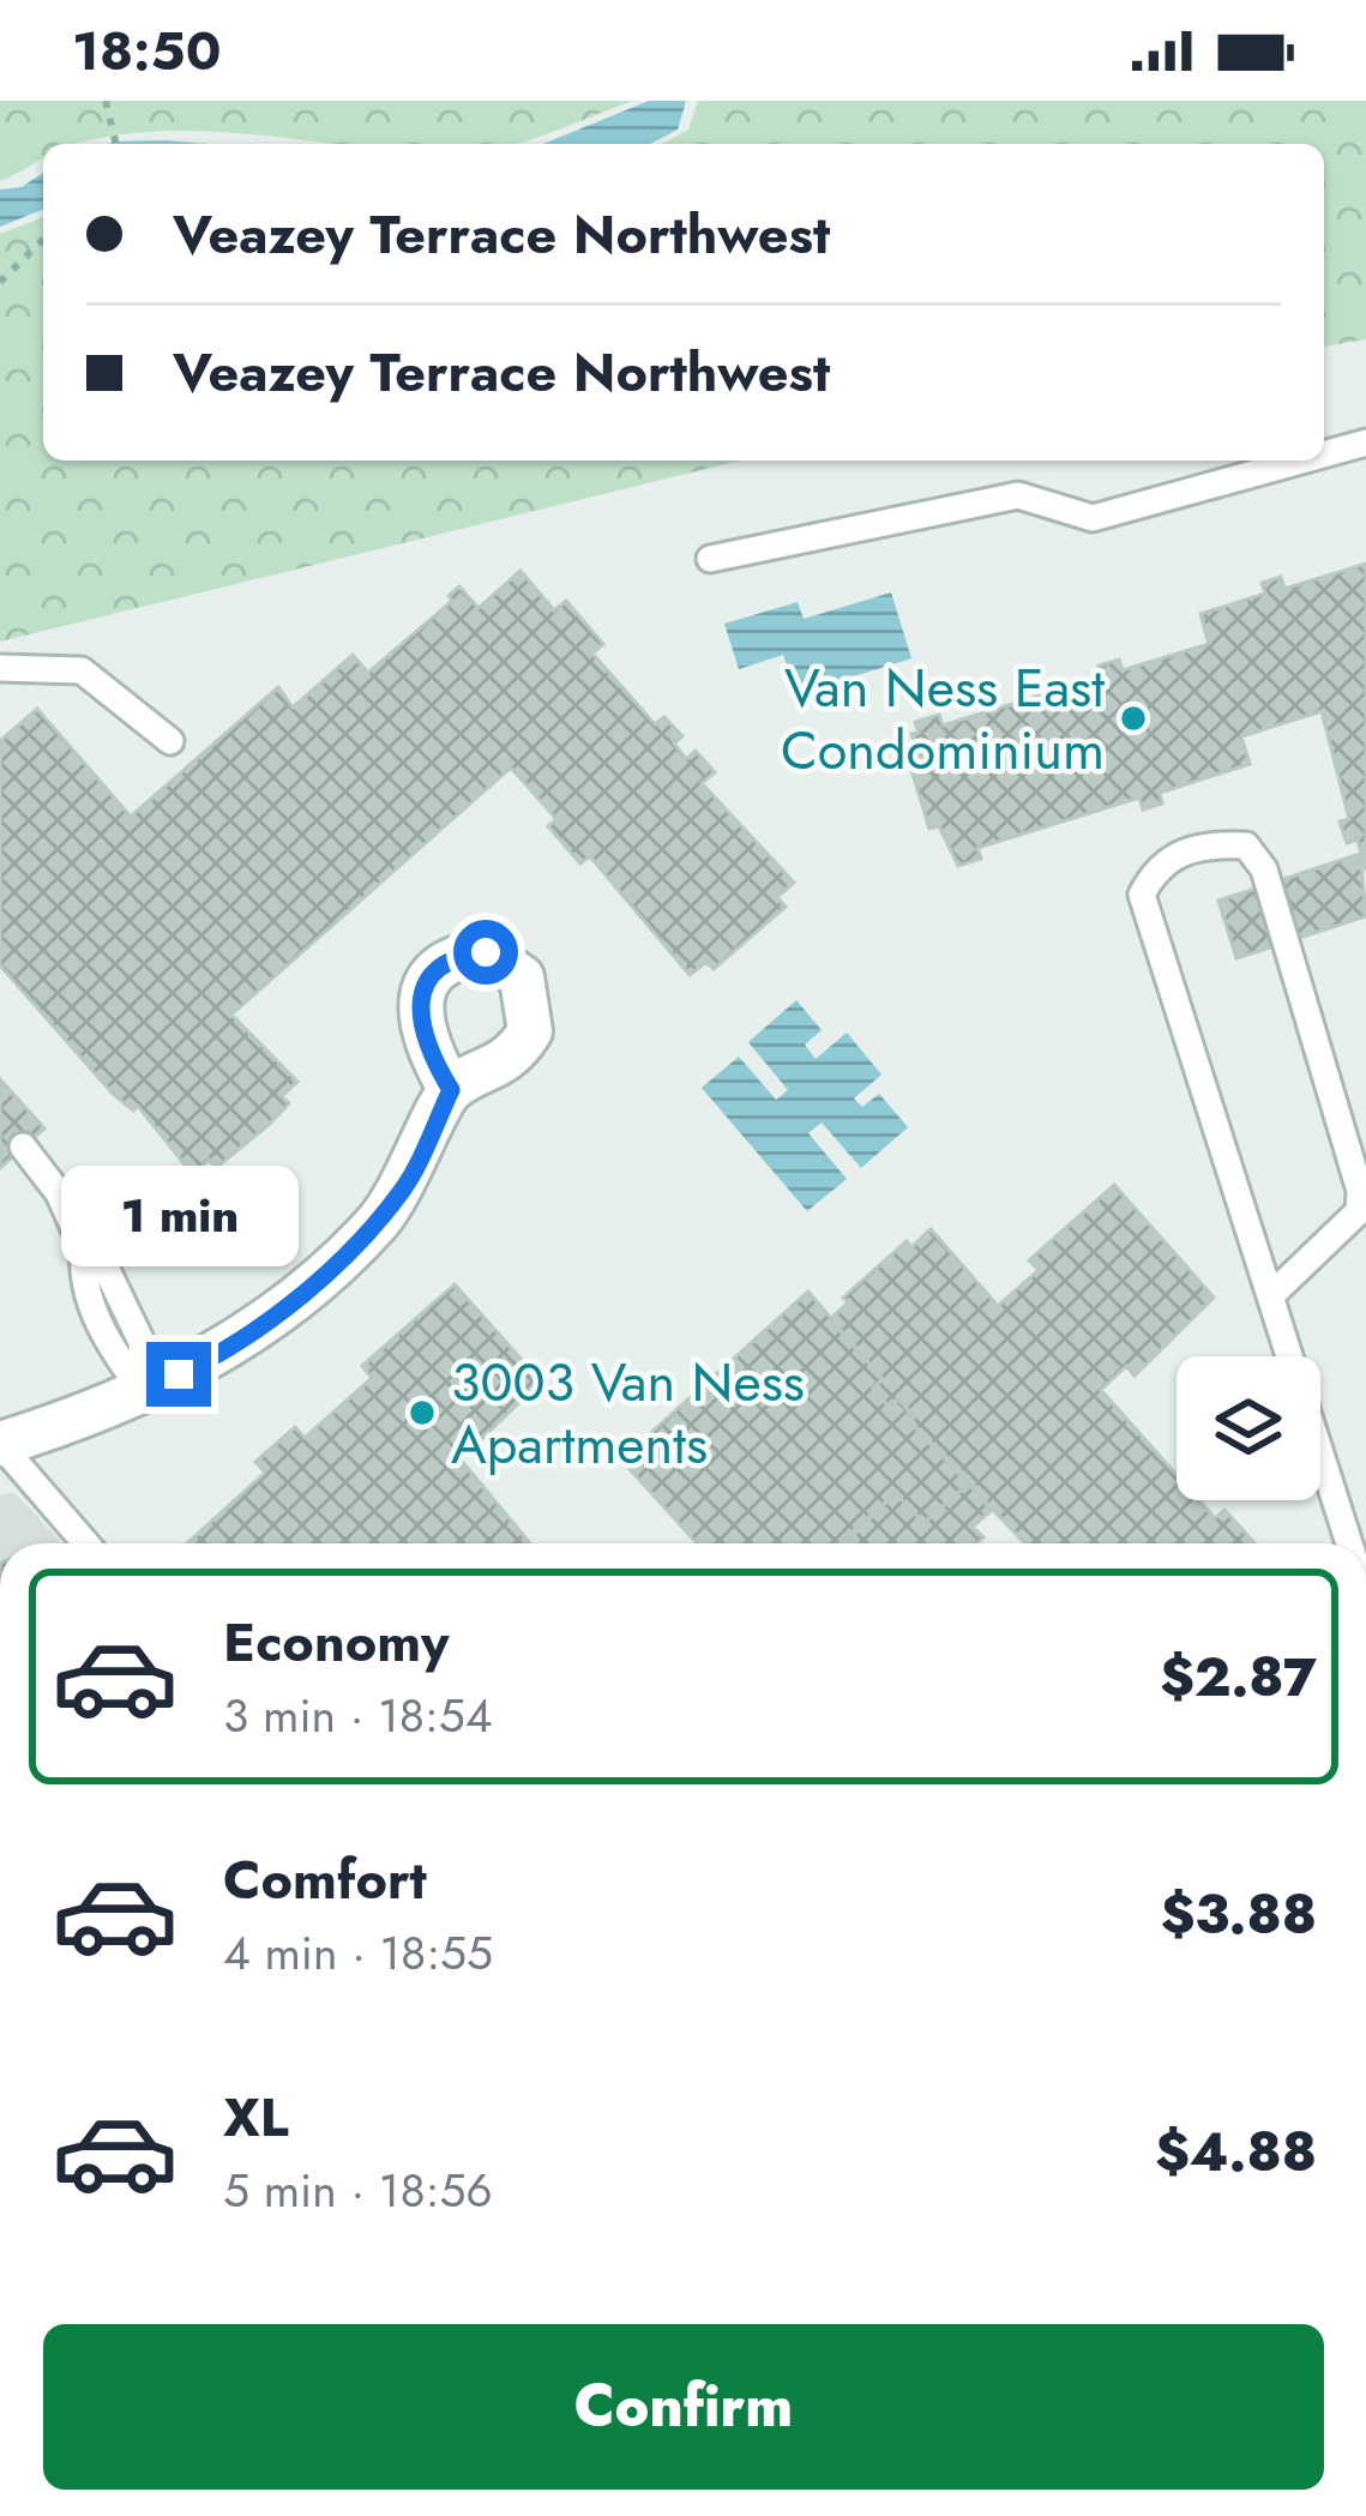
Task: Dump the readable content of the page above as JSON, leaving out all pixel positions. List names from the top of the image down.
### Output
{
  "places": ["Van Ness East Condominium", "3003 Van Ness Apartments"],
  "page": {
    "status": "18:50",
    "banner": ["Veazey Terrace Northwest", "Veazey Terrace Northwest"],
    "bubble": "1 min",
    "list": [
      {
        "name": "Economy",
        "note": "3 min · 18:54",
        "value": "$2.87"
      },
      {
        "name": "Comfort",
        "note": "4 min · 18:55",
        "value": "$3.88"
      },
      {
        "name": "XL",
        "note": "5 min · 18:56",
        "value": "$4.88"
      }
    ],
    "buttons": "Confirm"
  }
}
